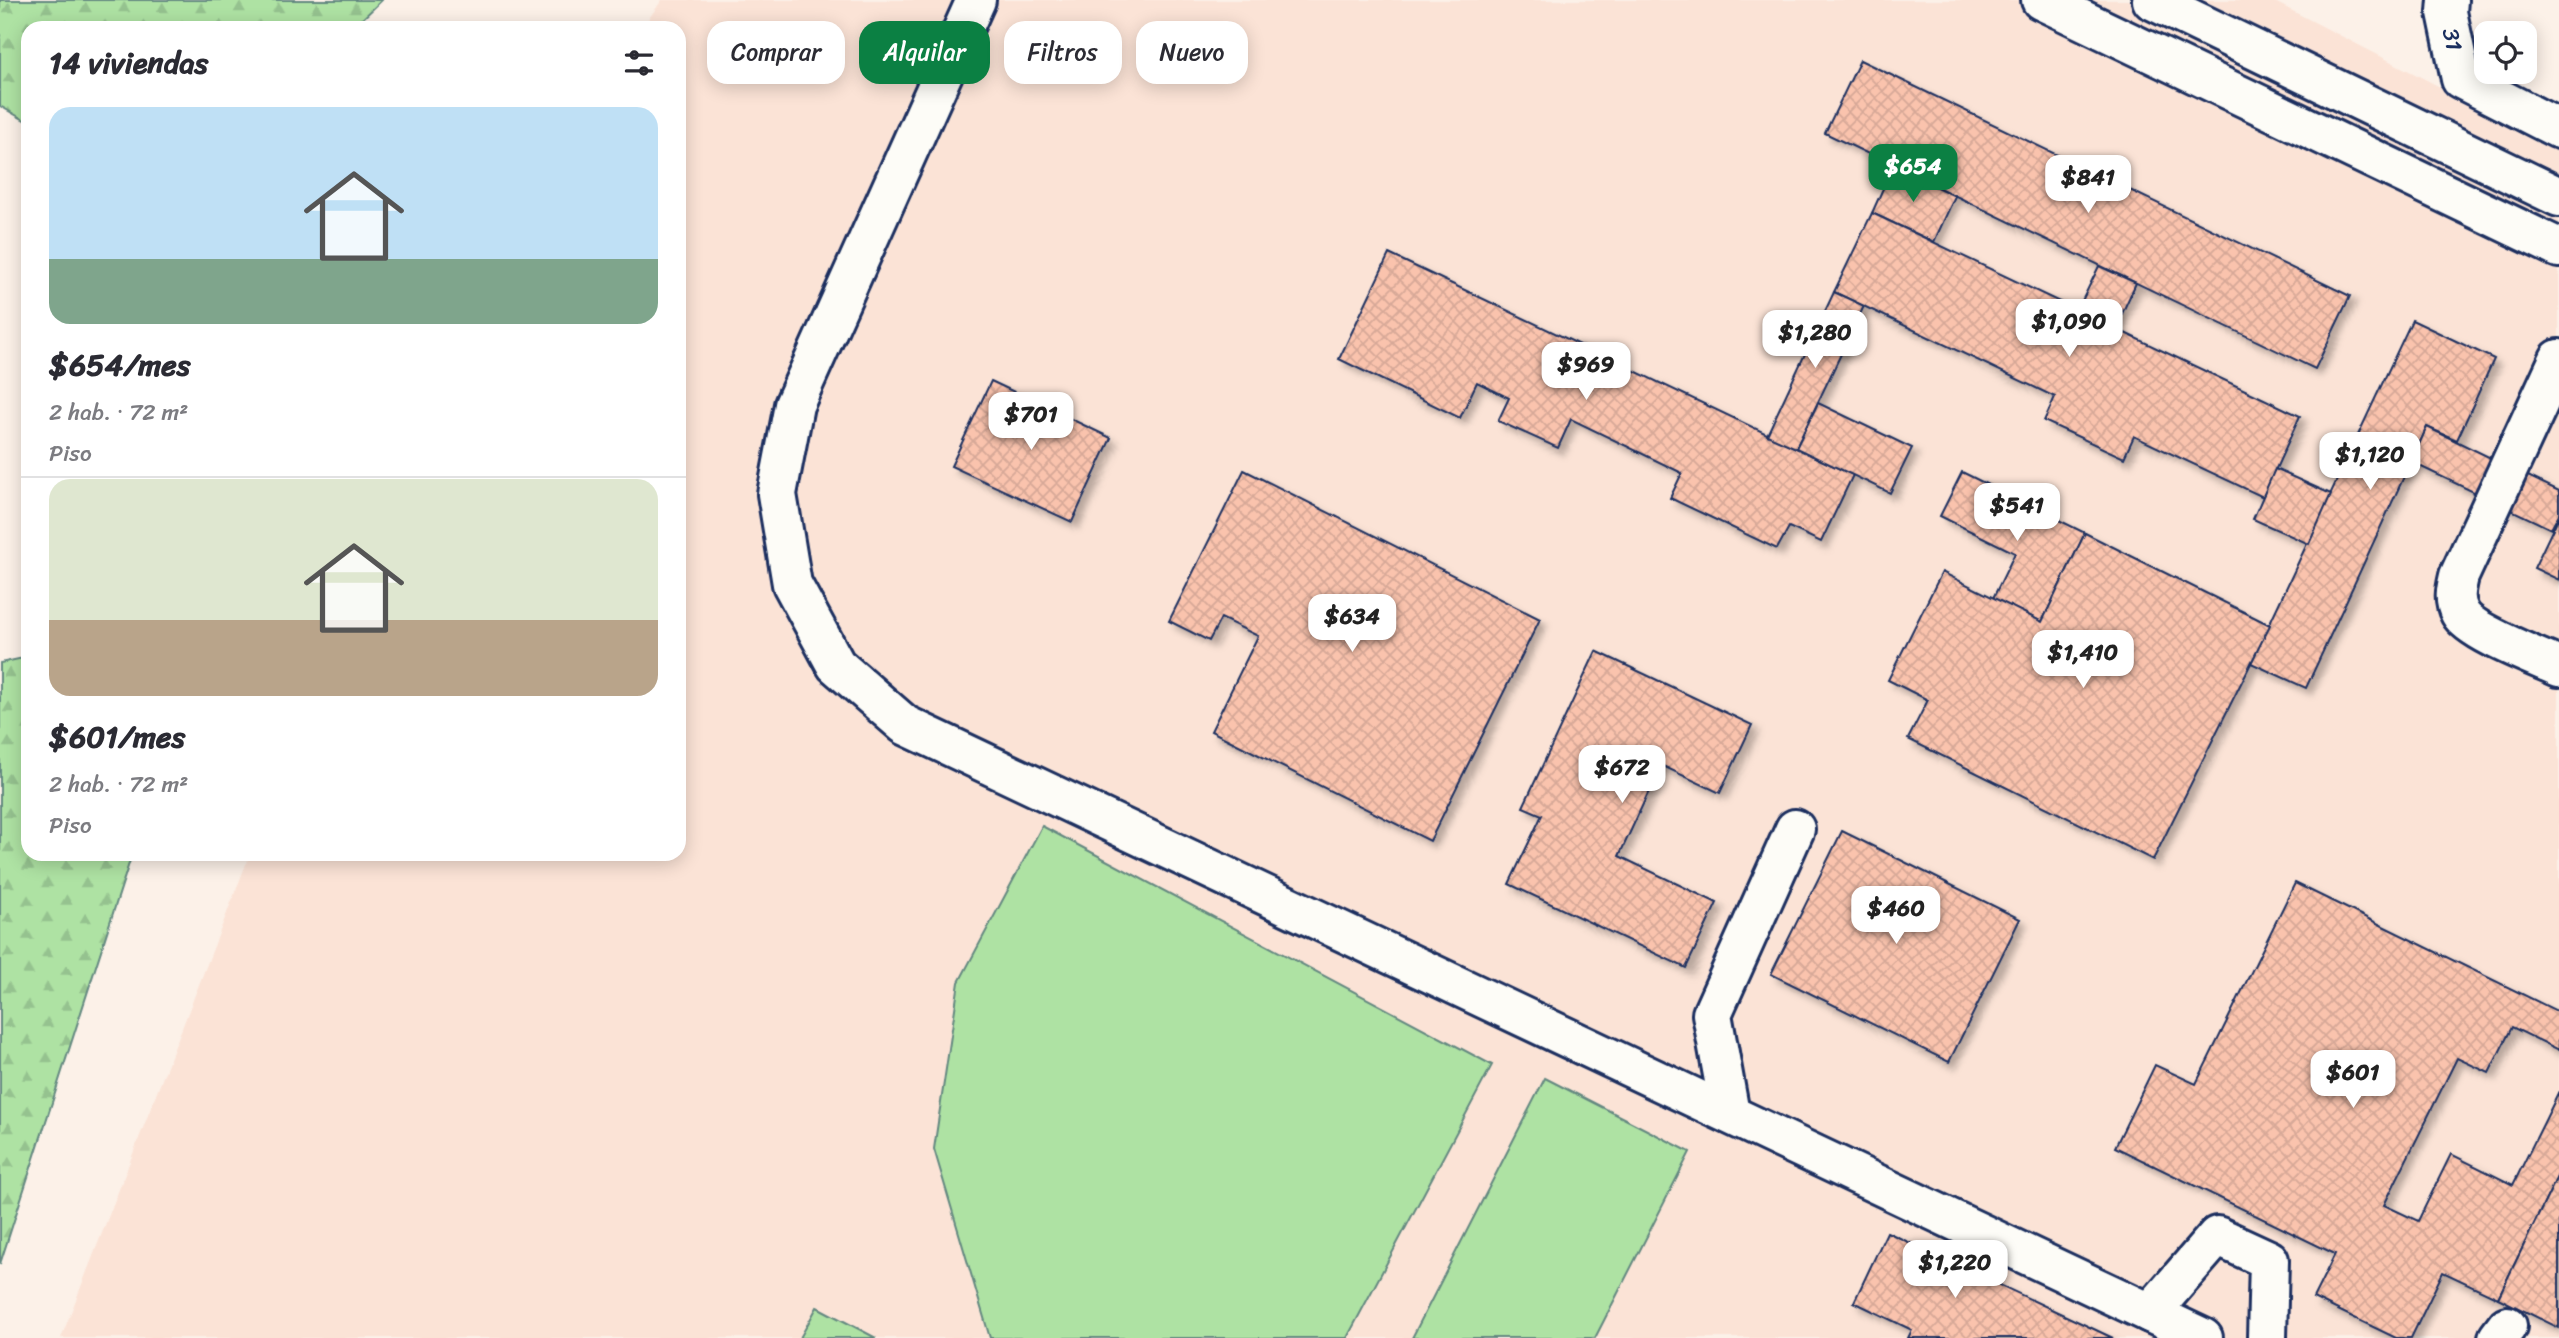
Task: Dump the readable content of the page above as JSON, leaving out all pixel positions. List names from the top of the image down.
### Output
{
  "streets": {
    "street": ["31"]
  },
  "page": {
    "chip": [
      "Comprar",
      "Alquilar",
      "Filtros",
      "Nuevo"
    ],
    "heading": "14 viviendas",
    "list": [
      {
        "name": "$654/mes",
        "note": "2 hab. · 72 m² · Piso"
      },
      {
        "name": "$601/mes",
        "note": "2 hab. · 72 m² · Piso"
      }
    ],
    "price": [
      "$654",
      "$841",
      "$1,090",
      "$1,280",
      "$969",
      "$701",
      "$1,120",
      "$541",
      "$634",
      "$1,410",
      "$672",
      "$460",
      "$601",
      "$1,220"
    ]
  }
}
